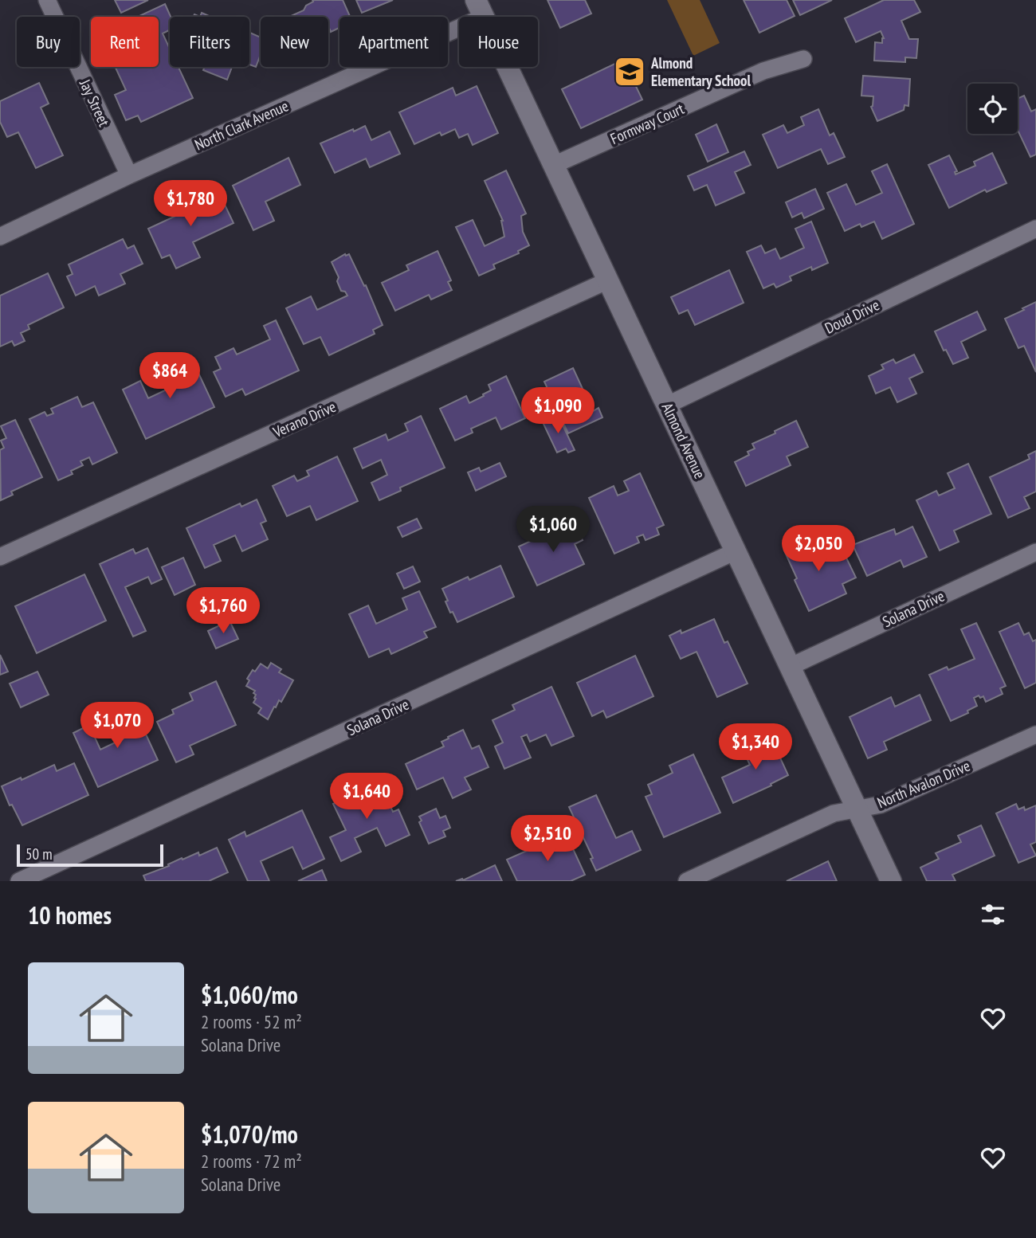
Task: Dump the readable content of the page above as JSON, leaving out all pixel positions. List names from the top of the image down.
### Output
{
  "streets": {
    "street": [
      "Jay Street",
      "Formway Court",
      "North Clark Avenue",
      "Doud Drive",
      "Verano Drive",
      "Almond Avenue",
      "Solana Drive",
      "North Avalon Drive"
    ]
  },
  "crossings": [
    ["Jay Street", "North Clark Avenue"],
    ["Formway Court", "Almond Avenue"],
    ["North Clark Avenue", "Almond Avenue"],
    ["Doud Drive", "Almond Avenue"],
    ["Verano Drive", "Almond Avenue"],
    ["Almond Avenue", "Solana Drive"],
    ["Almond Avenue", "North Avalon Drive"]
  ],
  "places": {
    "school or university": ["Almond Elementary School"]
  },
  "scale_bar": "50 m",
  "page": {
    "chip": [
      "Buy",
      "Rent",
      "Filters",
      "New",
      "Apartment",
      "House"
    ],
    "price": [
      "$1,780",
      "$864",
      "$1,090",
      "$1,060",
      "$2,050",
      "$1,760",
      "$1,070",
      "$1,340",
      "$1,640",
      "$2,510"
    ],
    "scale": "50 m",
    "heading": "10 homes",
    "list": [
      {
        "name": "$1,060/mo",
        "note": "2 rooms · 52 m² · Solana Drive"
      },
      {
        "name": "$1,070/mo",
        "note": "2 rooms · 72 m² · Solana Drive"
      }
    ]
  }
}
